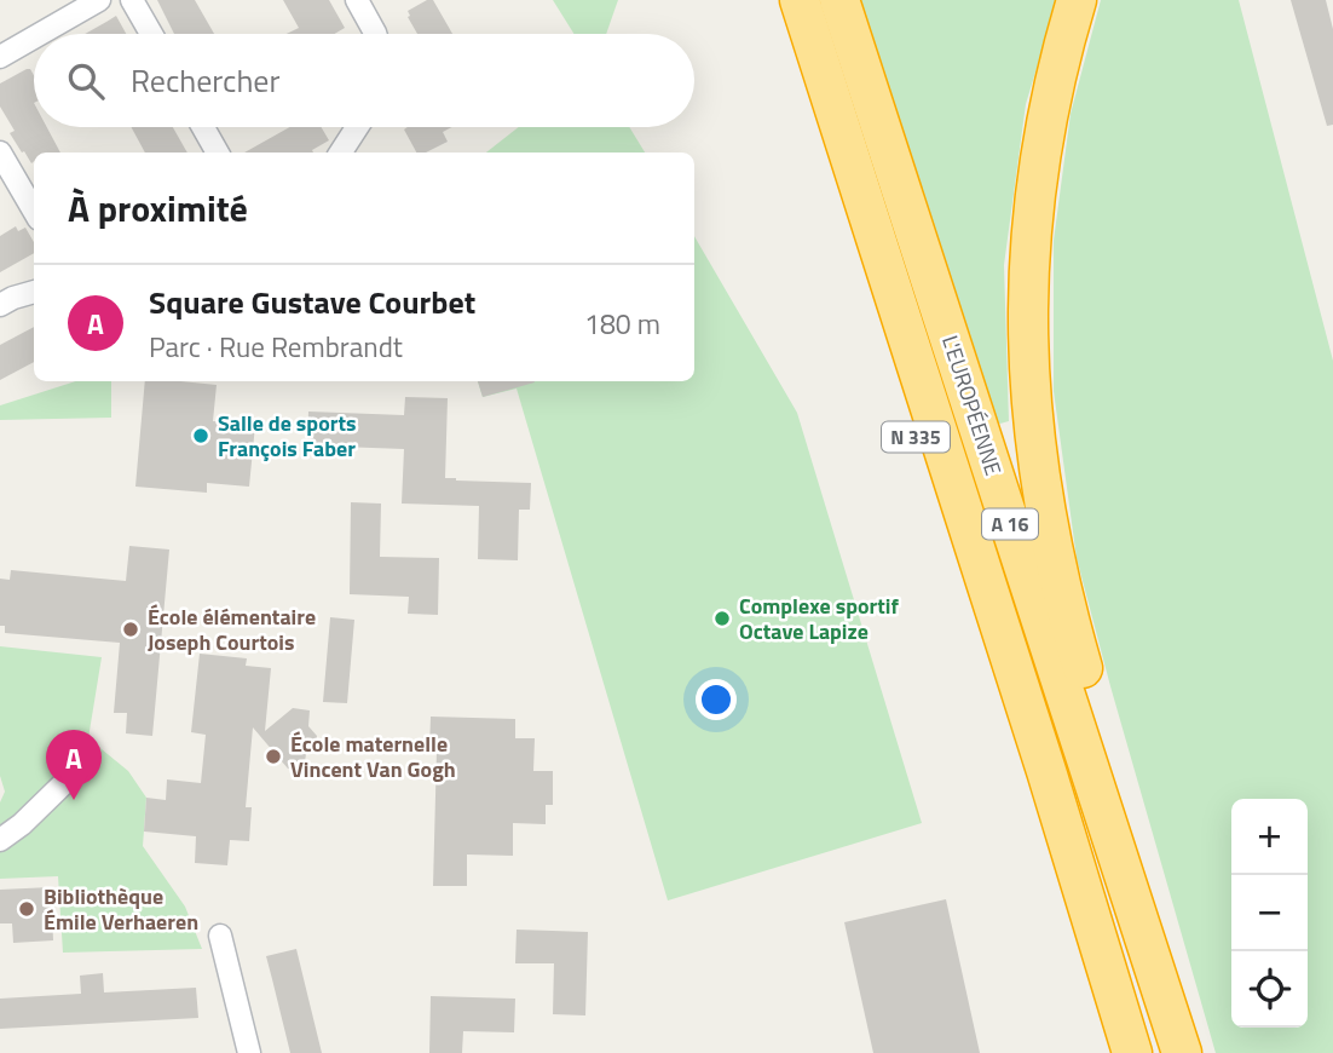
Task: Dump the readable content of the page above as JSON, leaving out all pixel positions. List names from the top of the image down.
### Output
{
  "streets": {
    "highway": ["L'EUROPÉENNE", "N 335", "A 16"]
  },
  "crossings": [
    ["L'EUROPÉENNE", "N 335"]
  ],
  "places": [
    "Salle de sports François Faber",
    "Complexe sportif Octave Lapize",
    "École élémentaire Joseph Courtois",
    "École maternelle Vincent Van Gogh",
    "Bibliothèque Émile Verhaeren"
  ],
  "page": {
    "search": "Rechercher",
    "heading": "À proximité",
    "list": [
      {
        "mark": "A",
        "name": "Square Gustave Courbet",
        "note": "Parc · Rue Rembrandt",
        "value": "180 m"
      }
    ],
    "pins": "A",
    "map_buttons": ["+", "−"]
  }
}
